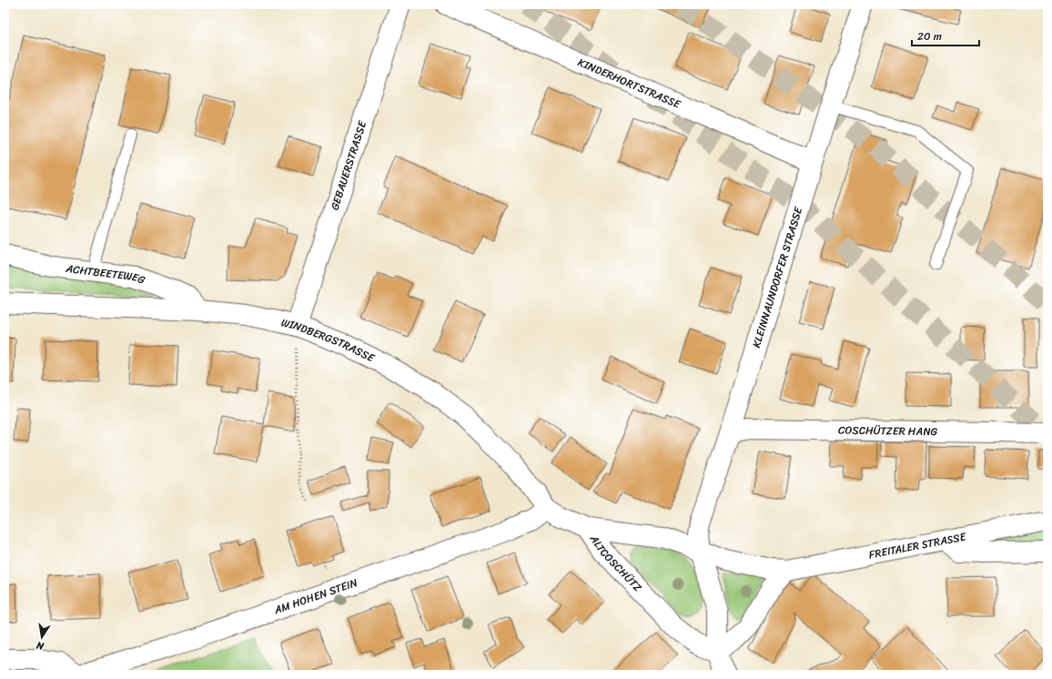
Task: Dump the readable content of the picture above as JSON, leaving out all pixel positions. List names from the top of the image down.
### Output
{
  "streets": {
    "street": [
      "KINDERHORTSTRASSE",
      "GEBAUERSTRASSE",
      "ACHTBEETEWEG",
      "KLEINNAUNDORFER STRASSE",
      "WINDBERGSTRASSE",
      "COSCHÜTZER HANG",
      "FREITALER STRASSE",
      "ALTCOSCHÜTZ",
      "AM HOHEN STEIN"
    ]
  },
  "crossings": [
    ["KINDERHORTSTRASSE", "KLEINNAUNDORFER STRASSE"],
    ["GEBAUERSTRASSE", "WINDBERGSTRASSE"],
    ["ACHTBEETEWEG", "WINDBERGSTRASSE"],
    ["KLEINNAUNDORFER STRASSE", "COSCHÜTZER HANG"],
    ["KLEINNAUNDORFER STRASSE", "ALTCOSCHÜTZ"],
    ["WINDBERGSTRASSE", "ALTCOSCHÜTZ"],
    ["WINDBERGSTRASSE", "AM HOHEN STEIN"],
    ["FREITALER STRASSE", "ALTCOSCHÜTZ"]
  ],
  "scale_bar": "20 m",
  "north": "bottom"
}
